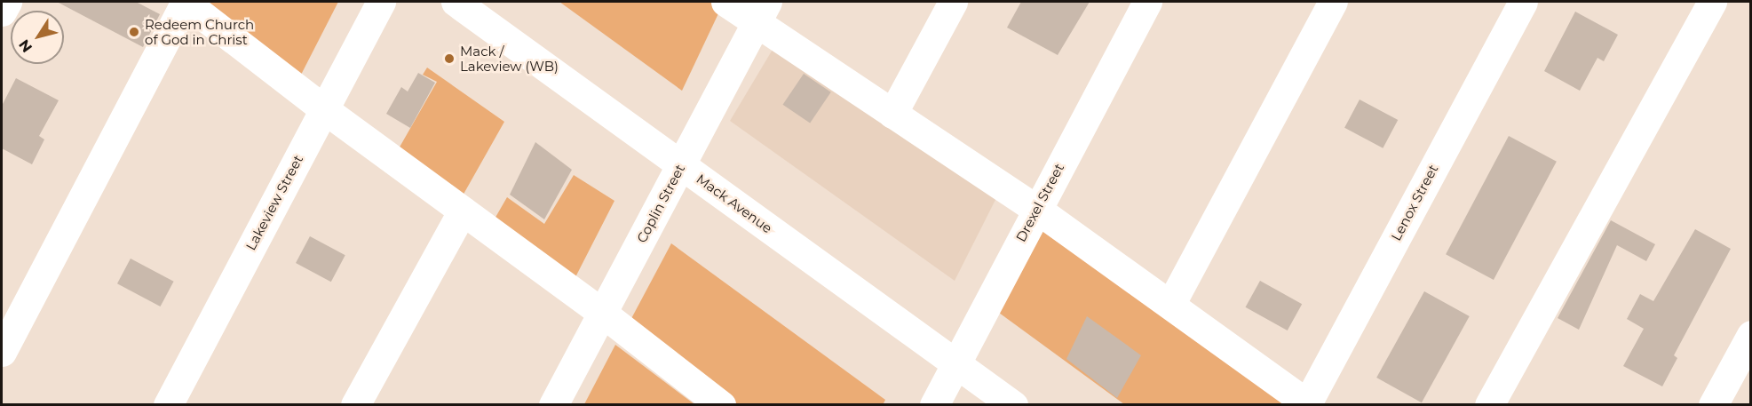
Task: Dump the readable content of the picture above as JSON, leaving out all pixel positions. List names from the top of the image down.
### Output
{
  "streets": {
    "street": [
      "Lakeview Street",
      "Drexel Street",
      "Lenox Street",
      "Coplin Street",
      "Mack Avenue"
    ]
  },
  "crossings": [
    ["Drexel Street", "Mack Avenue"],
    ["Coplin Street", "Mack Avenue"]
  ],
  "places": ["Redeem Church of God in Christ", "Mack / Lakeview (WB)"],
  "north": "bottom left"
}
